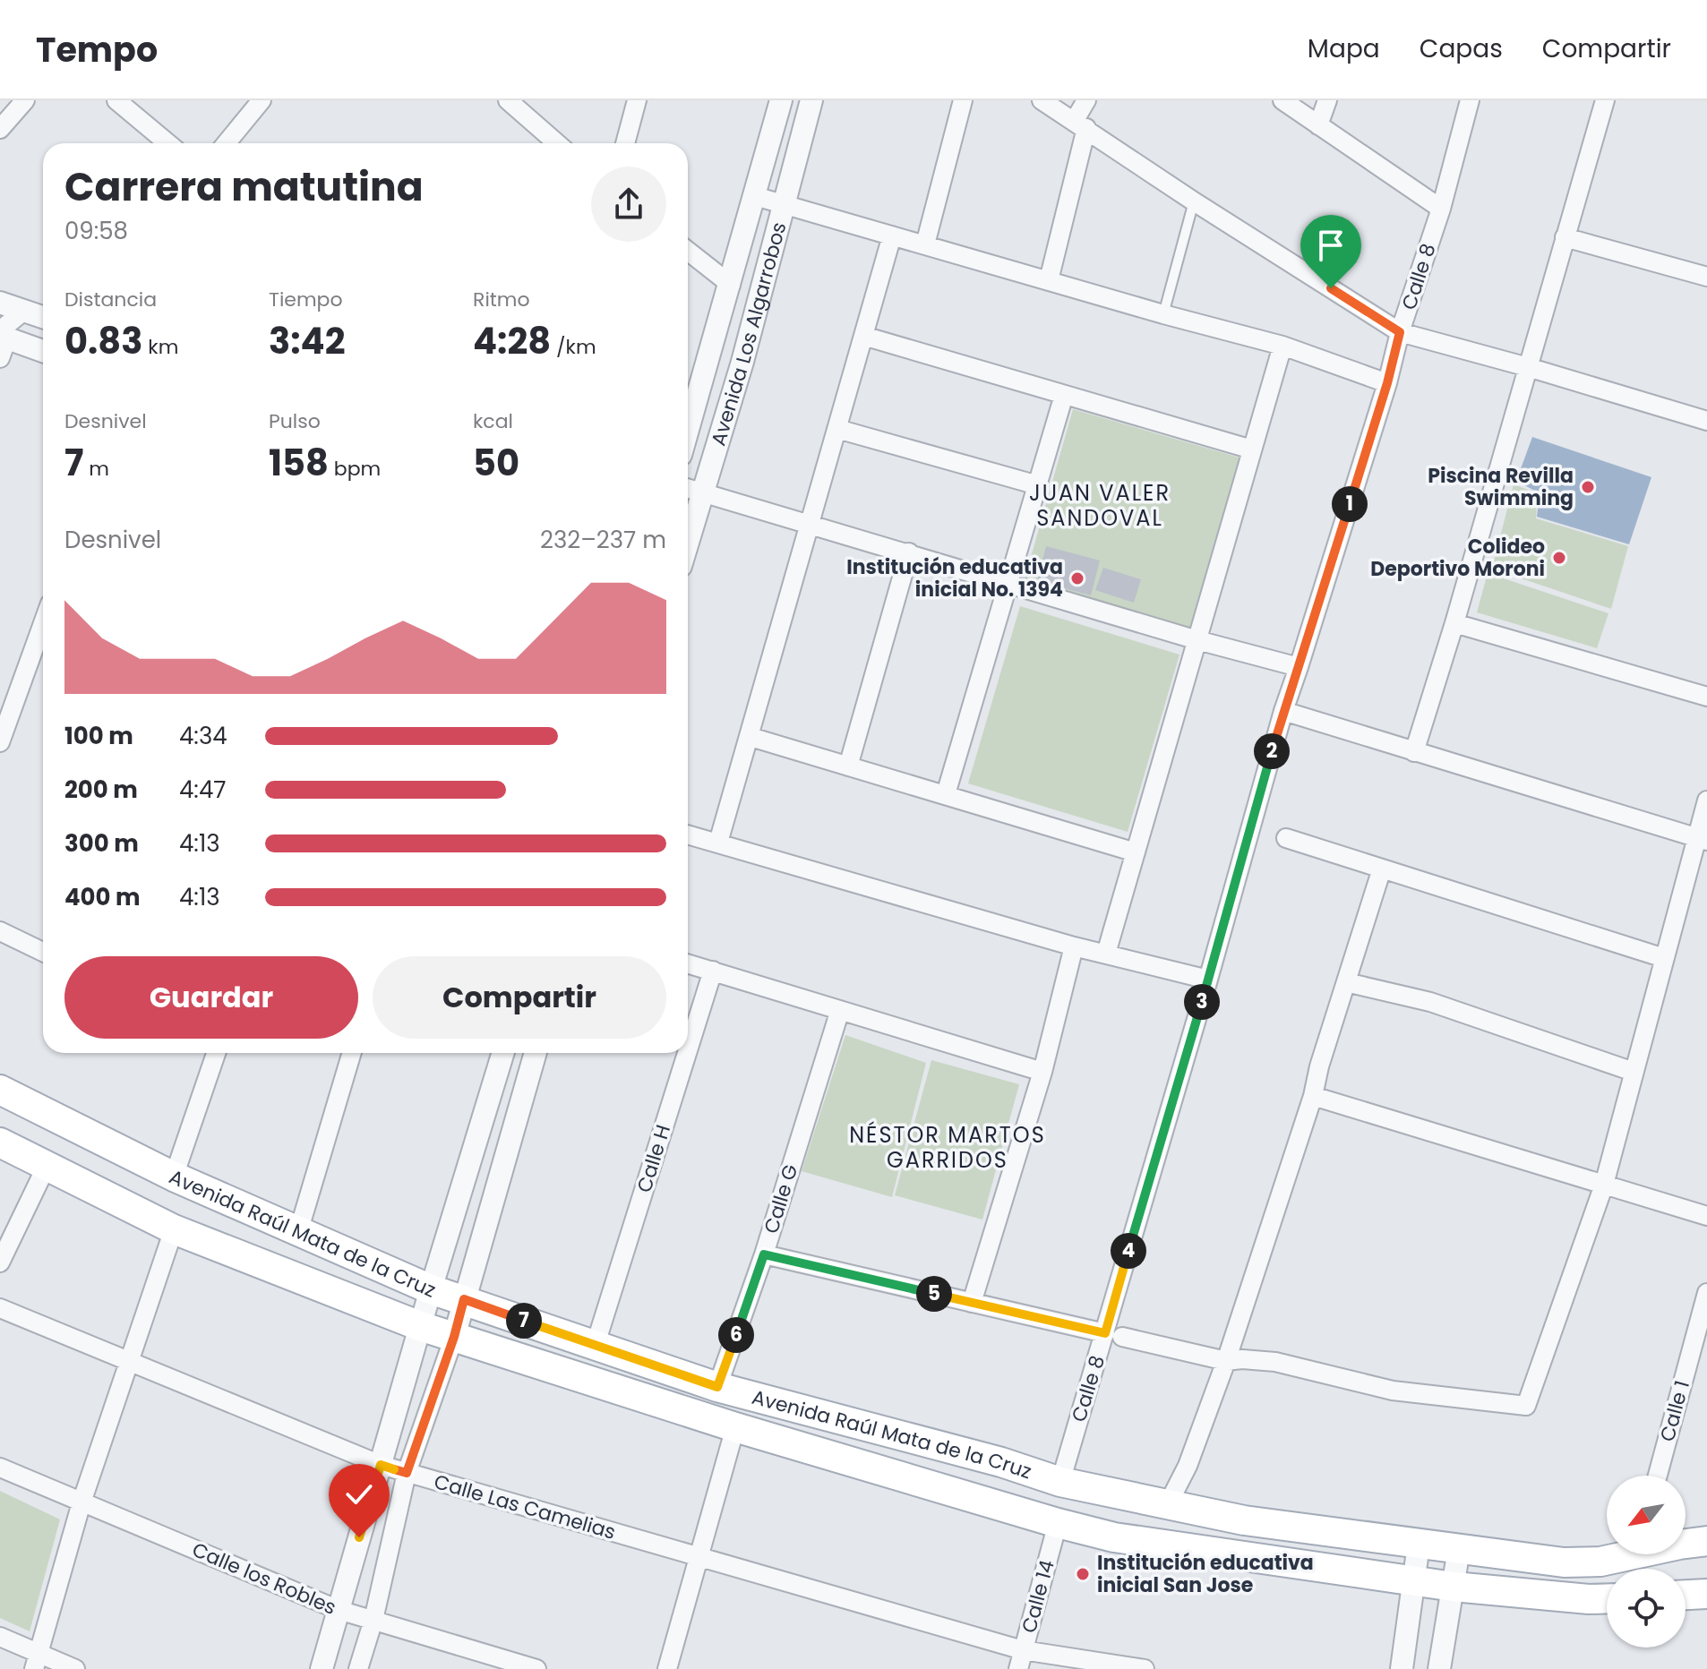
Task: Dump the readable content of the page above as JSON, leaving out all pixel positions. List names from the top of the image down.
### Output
{
  "streets": {
    "main road": ["Avenida Raúl Mata de la Cruz"],
    "street": [
      "Calle 8",
      "Avenida Los Algarrobos",
      "Calle H",
      "Calle G",
      "Calle 1",
      "Calle Las Camelias",
      "Calle los Robles",
      "Calle 14"
    ]
  },
  "crossings": [
    ["Calle 8", "Avenida Raúl Mata de la Cruz"],
    ["Calle H", "Avenida Raúl Mata de la Cruz"],
    ["Calle G", "Avenida Raúl Mata de la Cruz"],
    ["Avenida Raúl Mata de la Cruz", "Calle 14"],
    ["Calle Las Camelias", "Calle 14"]
  ],
  "districts": ["JUAN VALER SANDOVAL", "NÉSTOR MARTOS GARRIDOS"],
  "places": [
    "Piscina Revilla Swimming",
    "Colideo Deportivo Moroni",
    "Institución educativa inicial No. 1394",
    "Institución educativa inicial San Jose"
  ],
  "north": "bottom left",
  "page": {
    "header": "Tempo",
    "nav": ["Mapa", "Capas", "Compartir"],
    "heading": ["Carrera matutina", "09:58"],
    "stats": [
      ["Distancia", "0.83 km"],
      ["Tiempo", "3:42"],
      ["Ritmo", "4:28 /km"],
      ["Desnivel", "7 m"],
      ["Pulso", "158 bpm"],
      ["kcal", "50"]
    ],
    "pins": [
      "1",
      "2",
      "3",
      "4",
      "5",
      "7",
      "6"
    ],
    "chart": ["Desnivel", "232–237 m"],
    "list": [
      {
        "name": "100 m",
        "note": "4:34"
      },
      {
        "name": "200 m",
        "note": "4:47"
      },
      {
        "name": "300 m",
        "note": "4:13"
      },
      {
        "name": "400 m",
        "note": "4:13"
      }
    ],
    "buttons": ["Guardar", "Compartir"]
  }
}
